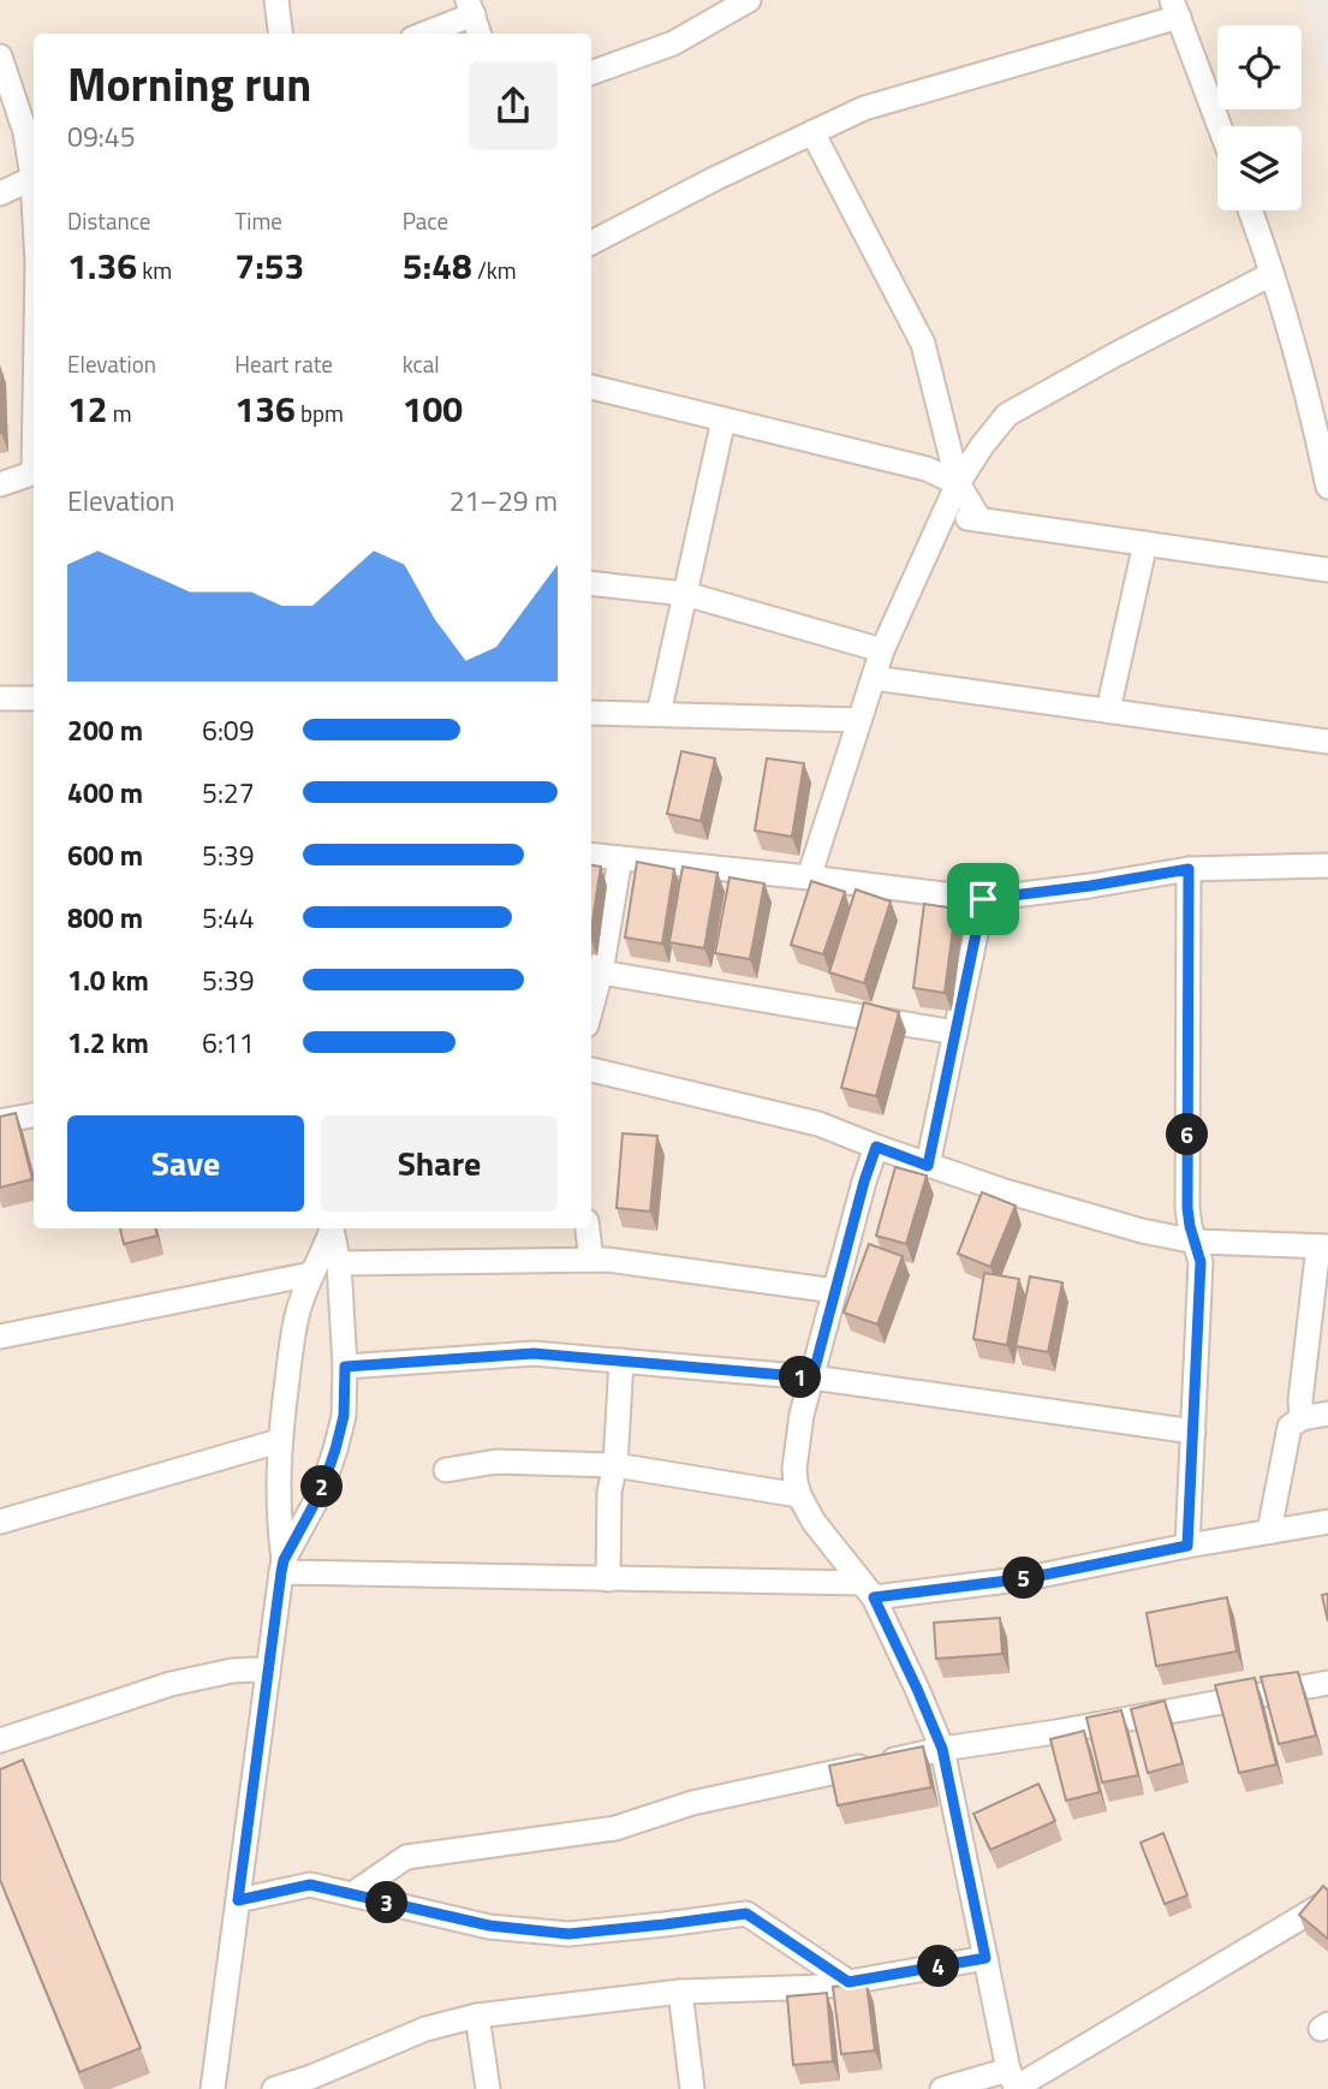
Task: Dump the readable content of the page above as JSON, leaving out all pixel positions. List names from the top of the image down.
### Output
{
  "page": {
    "heading": ["Morning run", "09:45"],
    "stats": [
      ["Distance", "1.36 km"],
      ["Time", "7:53"],
      ["Pace", "5:48 /km"],
      ["Elevation", "12 m"],
      ["Heart rate", "136 bpm"],
      ["kcal", "100"]
    ],
    "chart": ["Elevation", "21–29 m"],
    "list": [
      {
        "name": "200 m",
        "note": "6:09"
      },
      {
        "name": "400 m",
        "note": "5:27"
      },
      {
        "name": "600 m",
        "note": "5:39"
      },
      {
        "name": "800 m",
        "note": "5:44"
      },
      {
        "name": "1.0 km",
        "note": "5:39"
      },
      {
        "name": "1.2 km",
        "note": "6:11"
      }
    ],
    "buttons": ["Save", "Share"],
    "pins": [
      "6",
      "1",
      "2",
      "5",
      "3",
      "4"
    ]
  }
}
